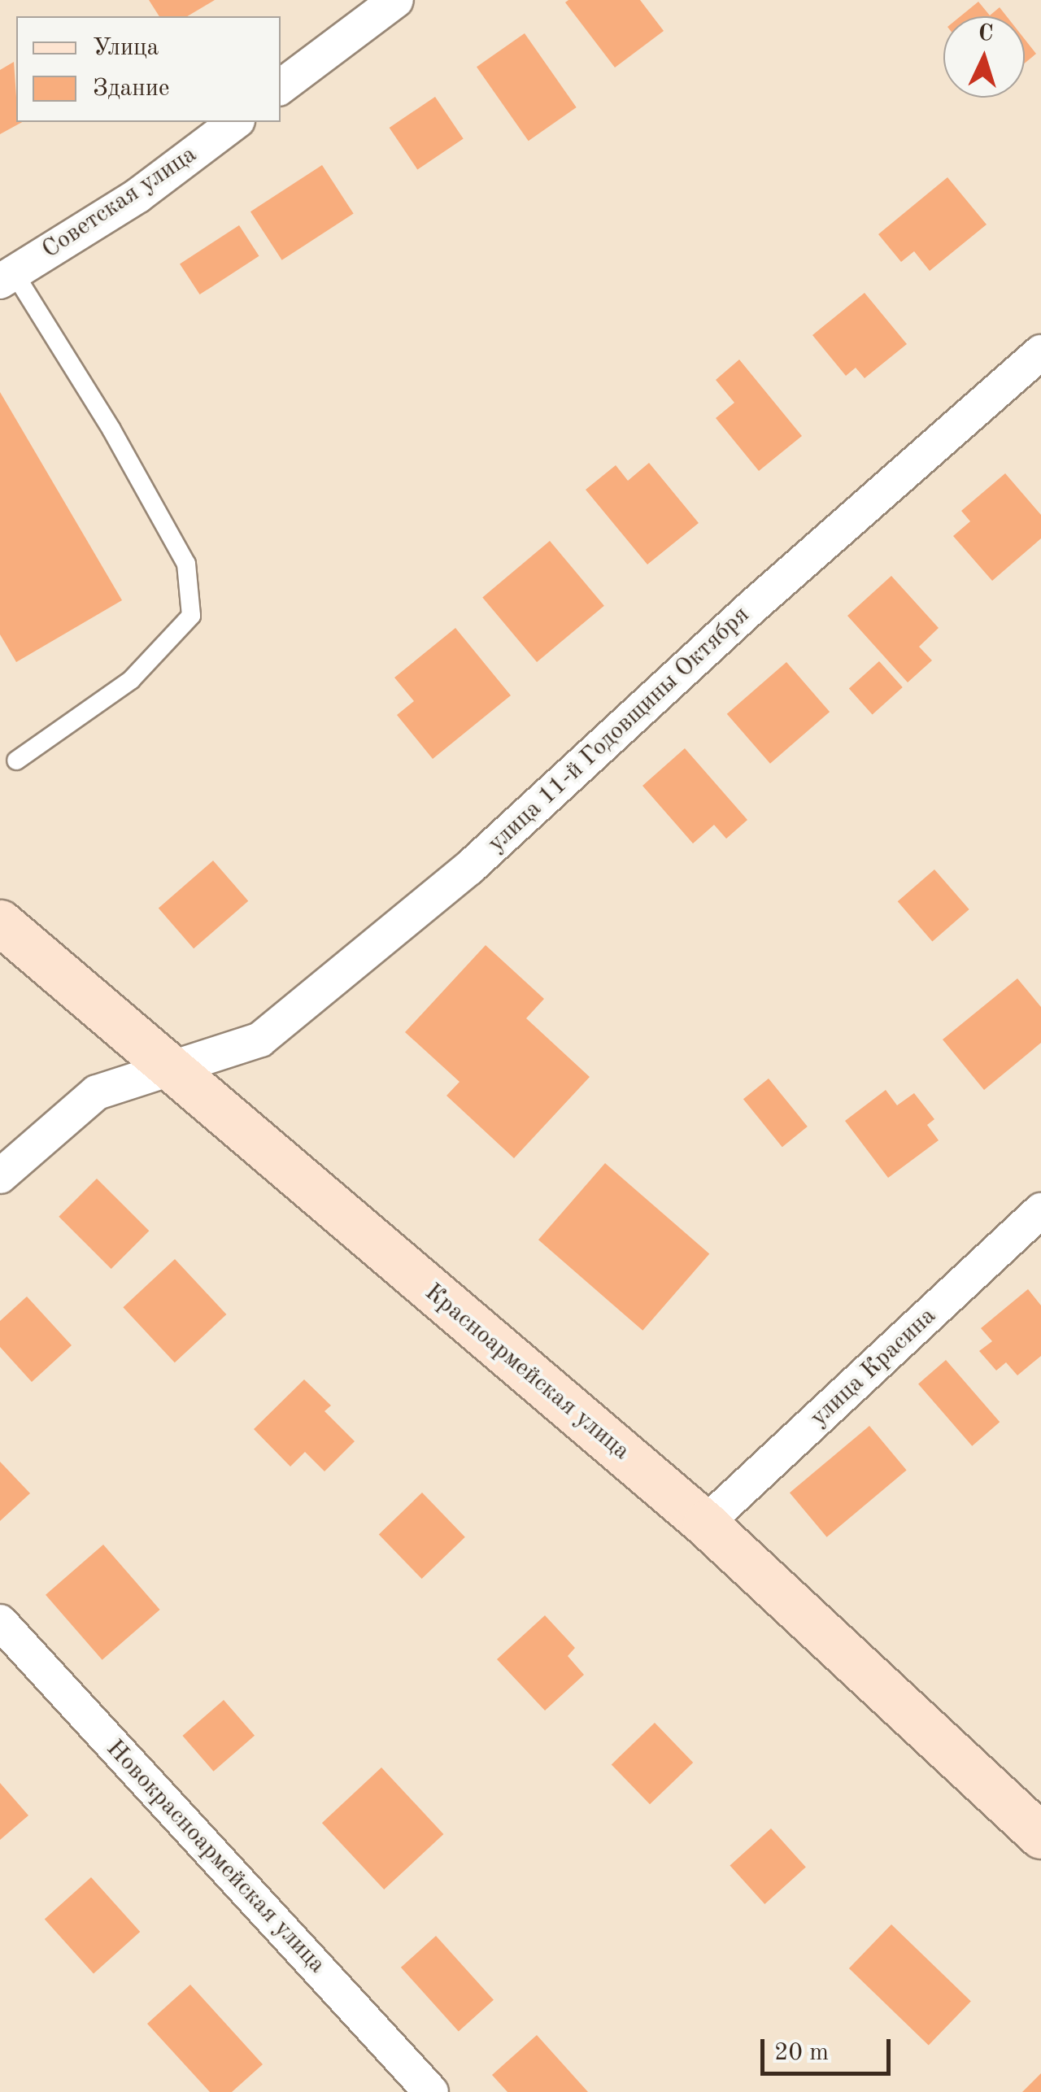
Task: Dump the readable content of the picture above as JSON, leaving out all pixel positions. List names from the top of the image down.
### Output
{
  "streets": {
    "street": [
      "Советская улица",
      "улица 11-й Годовщины Октября",
      "улица Красина",
      "Красноармейская улица",
      "Новокрасноармейская улица"
    ]
  },
  "crossings": [
    ["улица 11-й Годовщины Октября", "Красноармейская улица"],
    ["улица Красина", "Красноармейская улица"]
  ],
  "legend": ["Улица", "Здание"],
  "scale_bar": "20 m",
  "north": "top"
}
